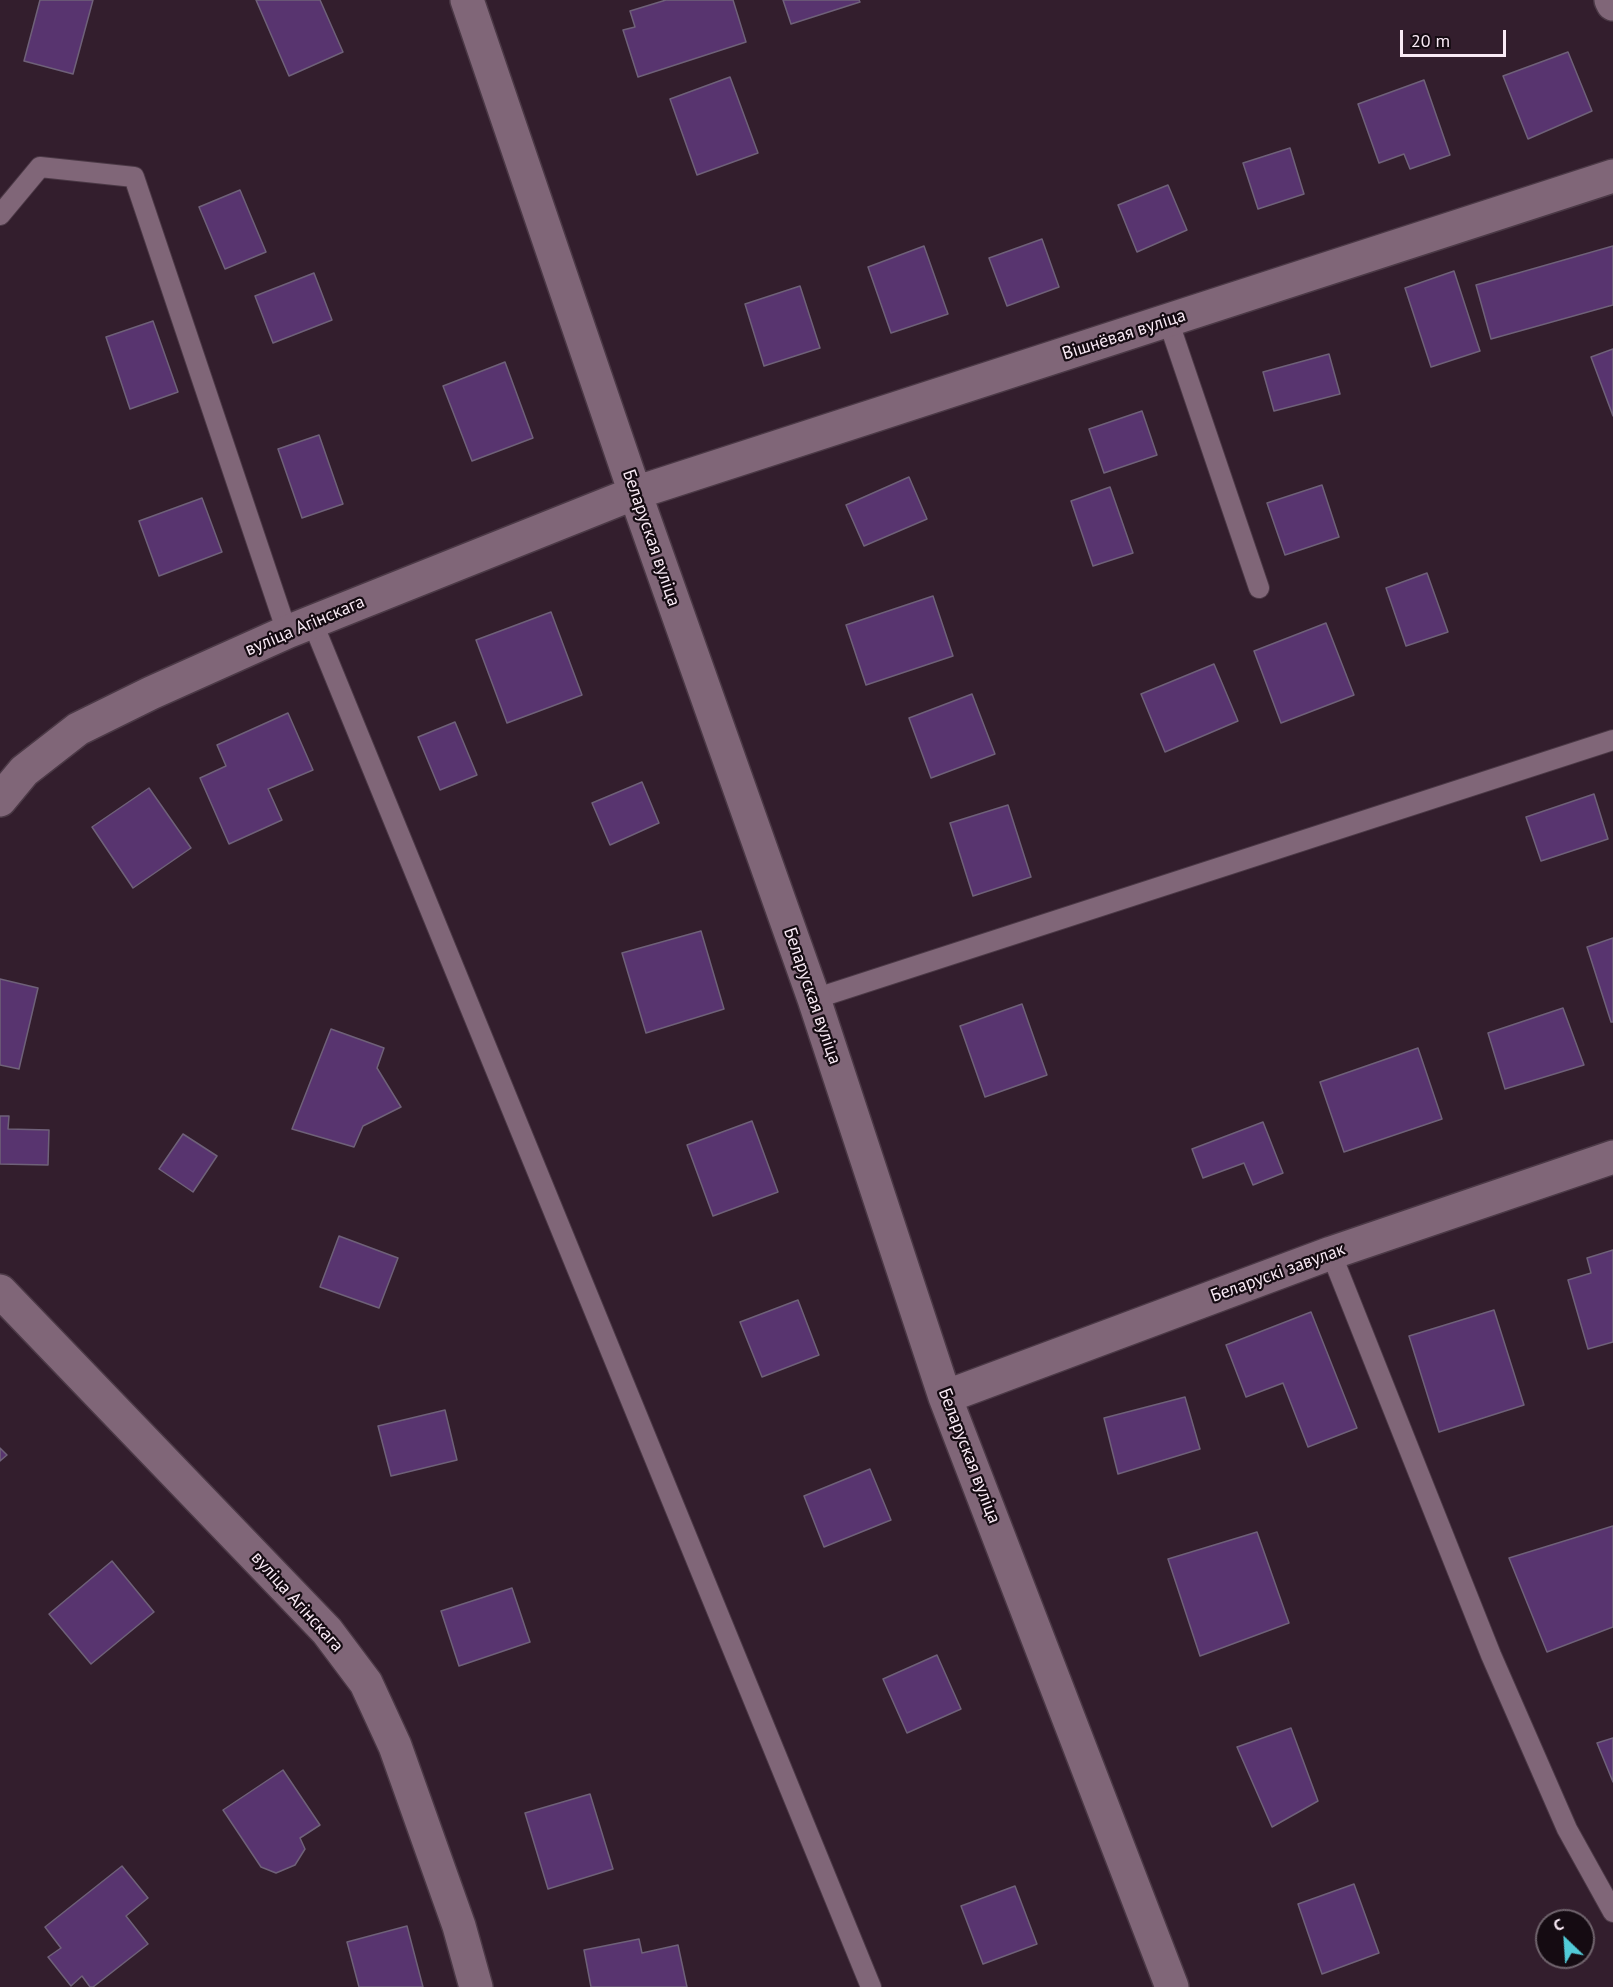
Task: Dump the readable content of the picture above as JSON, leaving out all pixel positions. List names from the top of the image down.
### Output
{
  "streets": {
    "street": [
      "Вішнёвая вуліца",
      "Беларуская вуліца",
      "вуліца Агінскага",
      "Беларускі завулак"
    ]
  },
  "crossings": [
    ["Вішнёвая вуліца", "Беларуская вуліца"],
    ["Вішнёвая вуліца", "вуліца Агінскага"],
    ["Беларуская вуліца", "вуліца Агінскага"],
    ["Беларуская вуліца", "Беларускі завулак"]
  ],
  "scale_bar": "20 m",
  "north": "top left"
}
